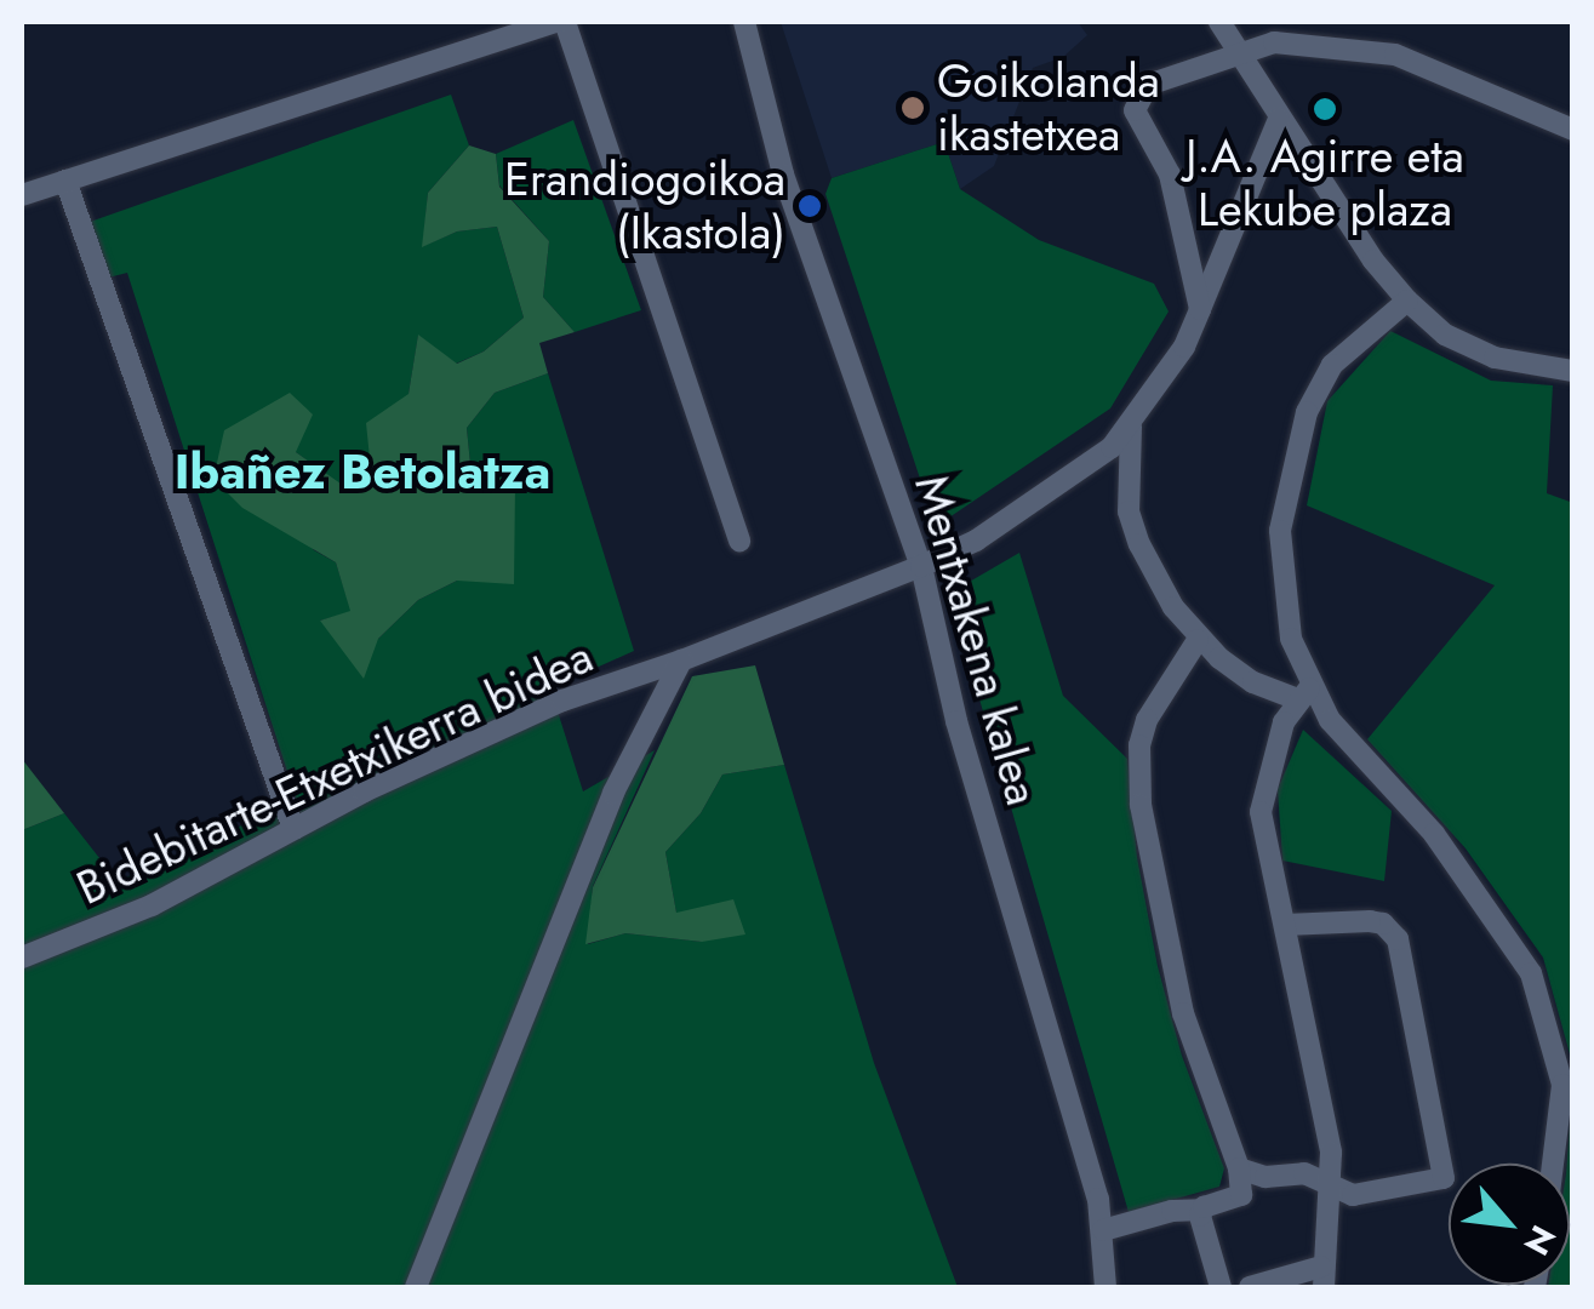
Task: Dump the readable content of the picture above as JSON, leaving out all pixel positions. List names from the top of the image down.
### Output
{
  "streets": {
    "street": ["Mentxakena kalea", "Bidebitarte-Etxetxikerra bidea"]
  },
  "crossings": [
    ["Mentxakena kalea", "Bidebitarte-Etxetxikerra bidea"]
  ],
  "districts": ["Ibañez Betolatza"],
  "places": ["Goikolanda ikastetxea", "J.A. Agirre eta Lekube plaza", "Erandiogoikoa (Ikastola)"],
  "north": "bottom right"
}
